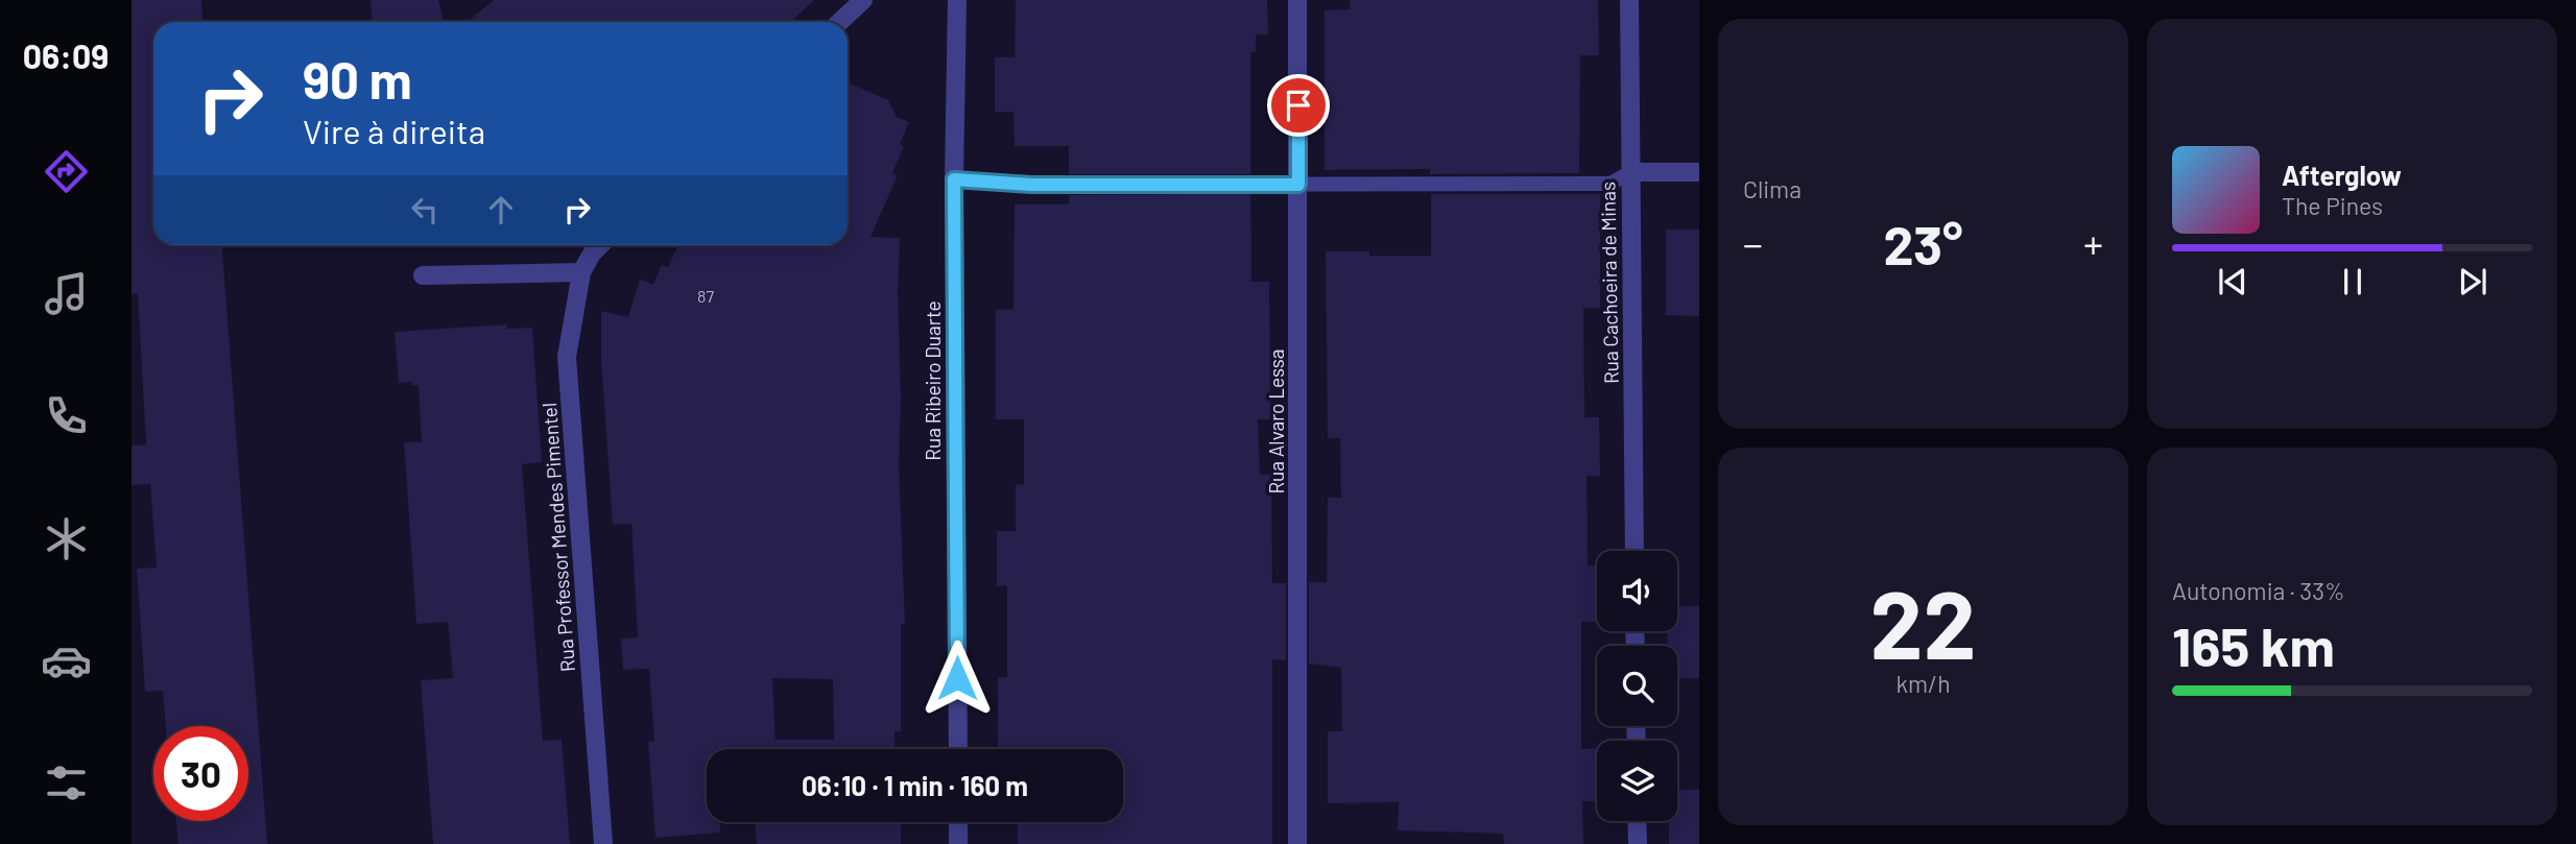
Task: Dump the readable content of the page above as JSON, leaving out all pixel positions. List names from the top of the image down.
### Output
{
  "streets": {
    "street": [
      "Rua Cachoeira de Minas",
      "Rua Ribeiro Duarte",
      "Rua Alvaro Lessa",
      "Rua Professor Mendes Pimentel"
    ]
  },
  "house_numbers": ["87"],
  "page": {
    "tabs": "06:09",
    "tile": [
      "Clima",
      ["22", "km/h"],
      ["Autonomia · 33%", "165 km"]
    ],
    "turn": ["90 m", "Vire à direita"],
    "song": ["Afterglow", "The Pines"],
    "heat": ["−", "23°", "+"],
    "limit": "30",
    "trip": "06:10 · 1 min · 160 m"
  }
}
